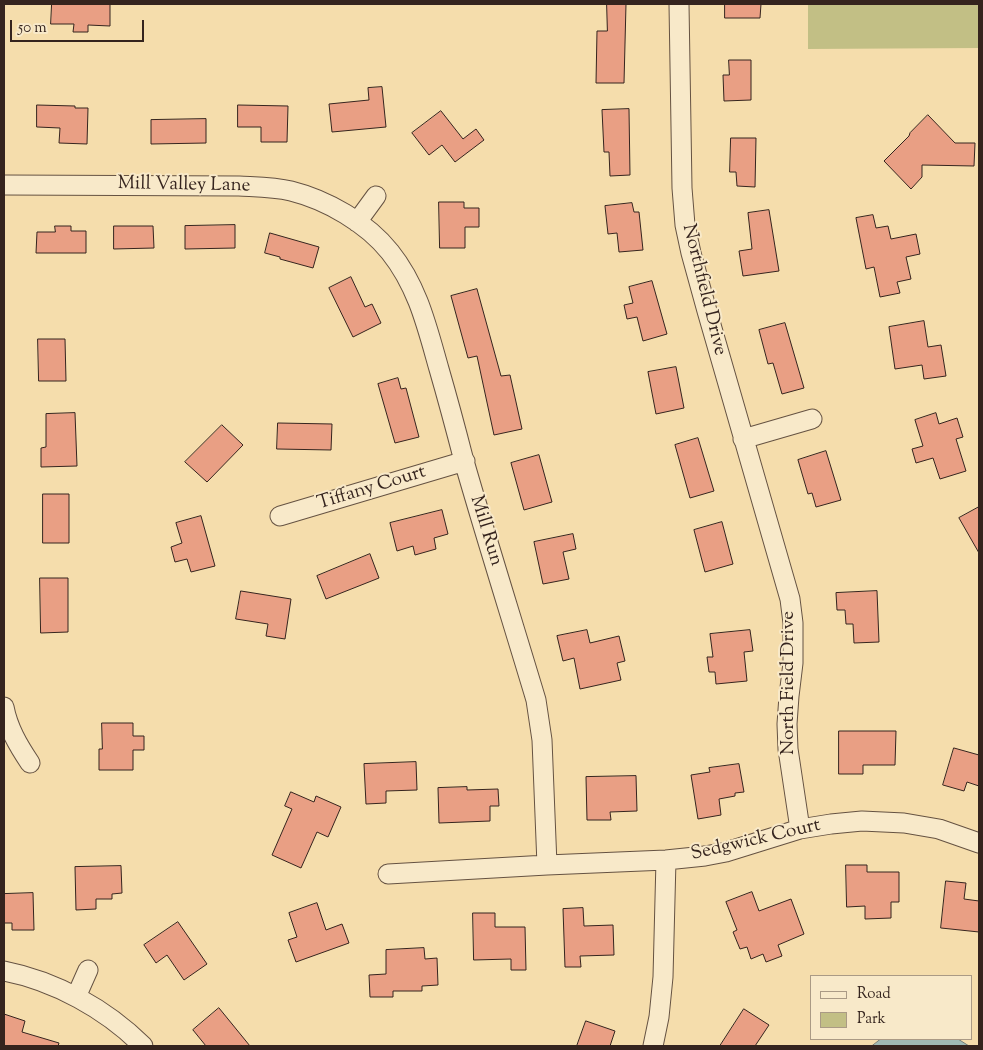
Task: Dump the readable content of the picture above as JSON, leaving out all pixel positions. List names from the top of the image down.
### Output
{
  "streets": {
    "street": [
      "Mill Valley Lane",
      "Northfield Drive",
      "Tiffany Court",
      "Mill Run",
      "North Field Drive",
      "Sedgwick Court"
    ]
  },
  "crossings": [
    ["Mill Valley Lane", "Mill Run"],
    ["Northfield Drive", "North Field Drive"],
    ["Tiffany Court", "Mill Run"],
    ["Mill Run", "Sedgwick Court"],
    ["North Field Drive", "Sedgwick Court"]
  ],
  "legend": ["Road", "Park"],
  "scale_bar": "50 m"
}
